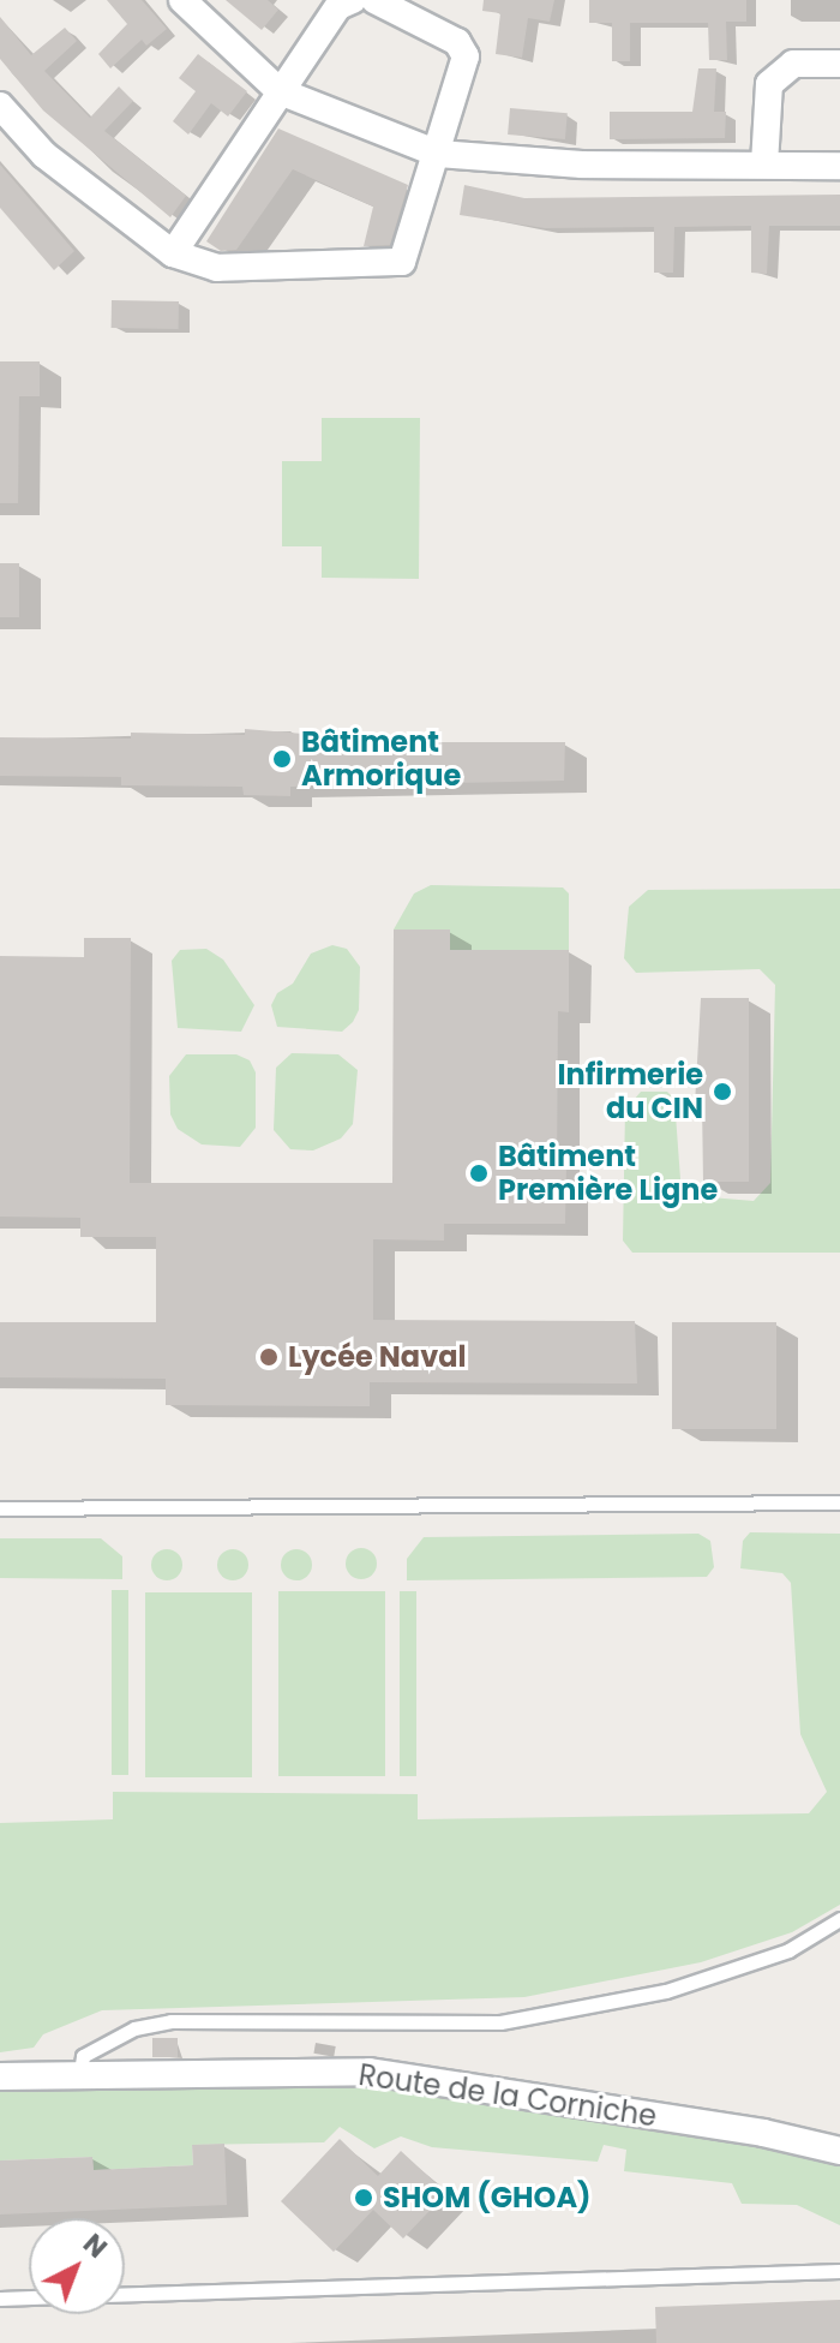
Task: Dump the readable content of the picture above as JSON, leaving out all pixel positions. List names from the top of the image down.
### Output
{
  "streets": {
    "street": ["Route de la Corniche"]
  },
  "places": [
    "Bâtiment Armorique",
    "Infirmerie du CIN",
    "Bâtiment Première Ligne",
    "Lycée Naval",
    "SHOM (GHOA)"
  ],
  "north": "top right"
}
